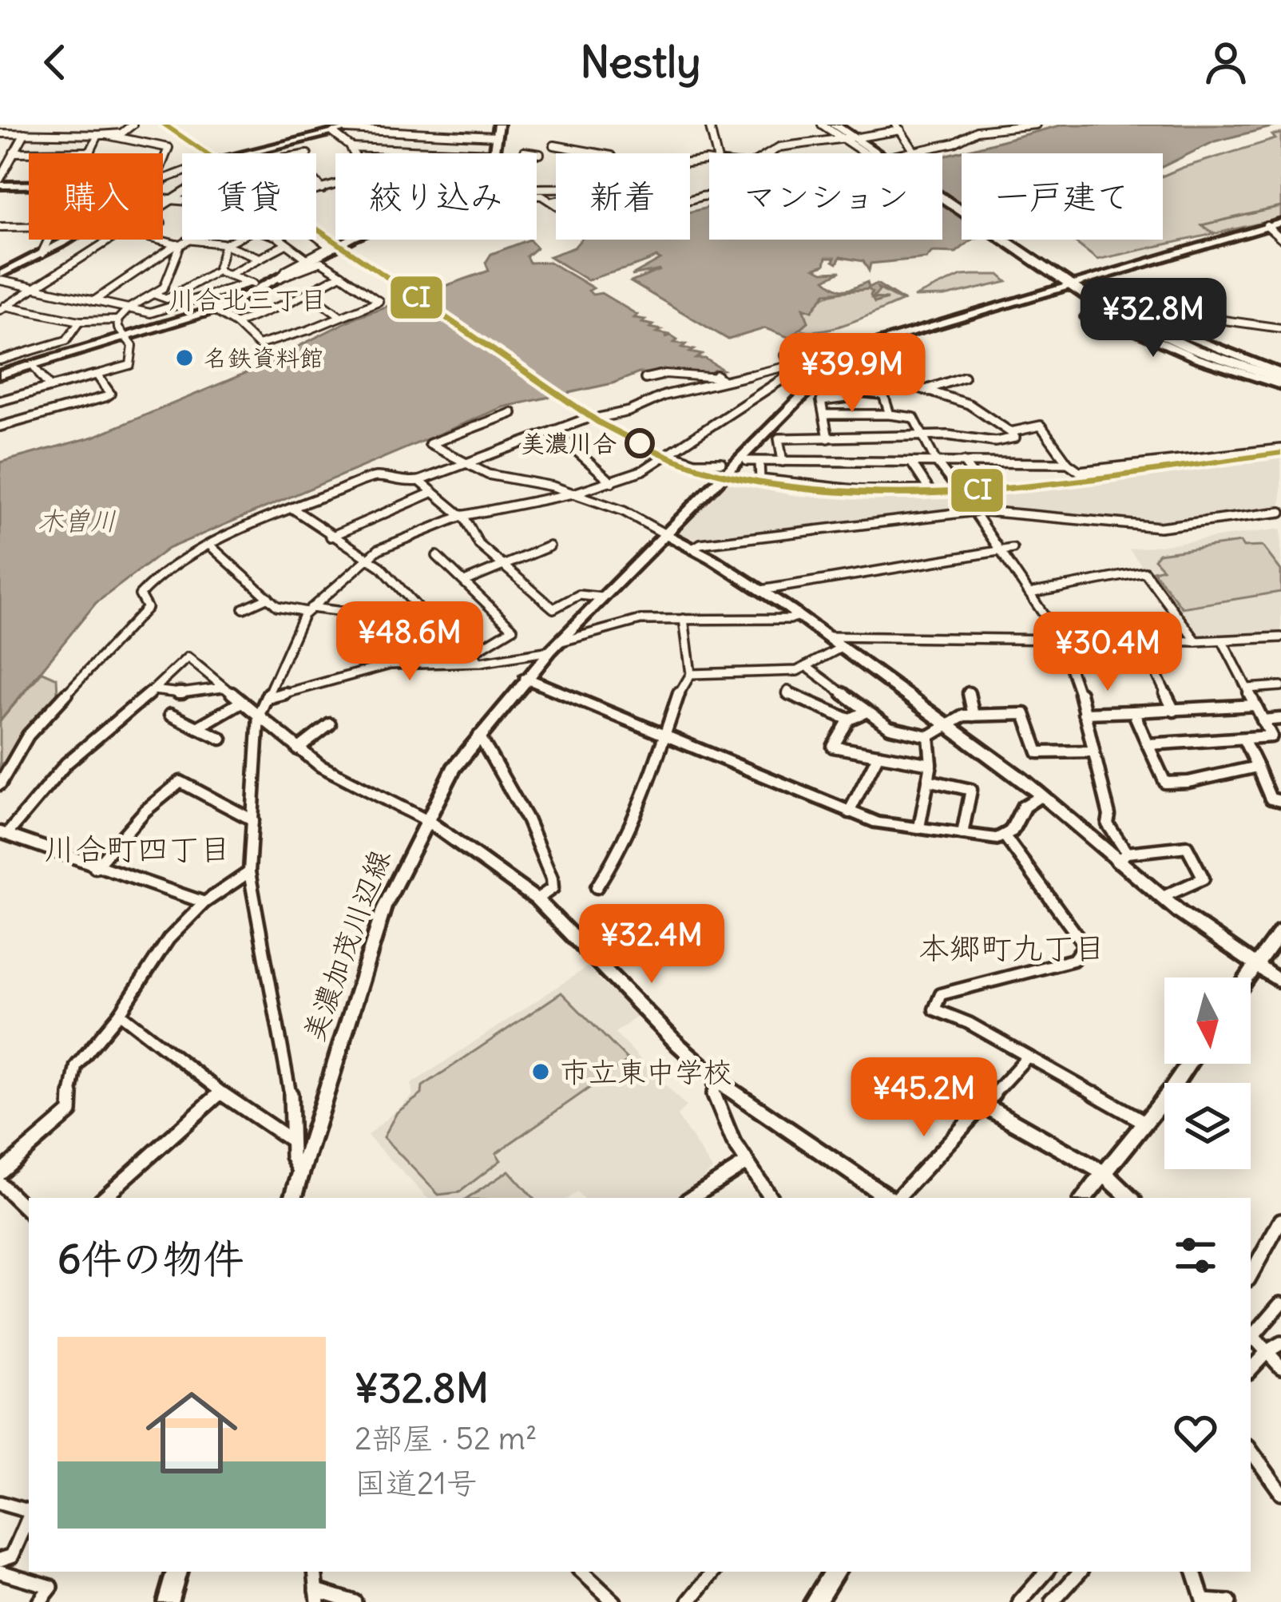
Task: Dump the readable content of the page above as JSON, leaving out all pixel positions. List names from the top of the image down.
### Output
{
  "streets": {
    "street": ["美濃加茂川辺線"]
  },
  "districts": ["川合北三丁目", "川合町四丁目", "本郷町九丁目"],
  "water": ["木曽川"],
  "places": ["名鉄資料館", "美濃川合", "市立東中学校"],
  "lines": ["transit line CI"],
  "north": "bottom",
  "page": {
    "header": "Nestly",
    "chip": [
      "購入",
      "賃貸",
      "絞り込み",
      "新着",
      "マンション",
      "一戸建て"
    ],
    "price": [
      "¥32.8M",
      "¥39.9M",
      "¥48.6M",
      "¥30.4M",
      "¥32.4M",
      "¥45.2M"
    ],
    "heading": "6件の物件",
    "list": [
      {
        "name": "¥32.8M",
        "note": "2部屋 · 52 m² · 国道21号"
      }
    ]
  }
}
